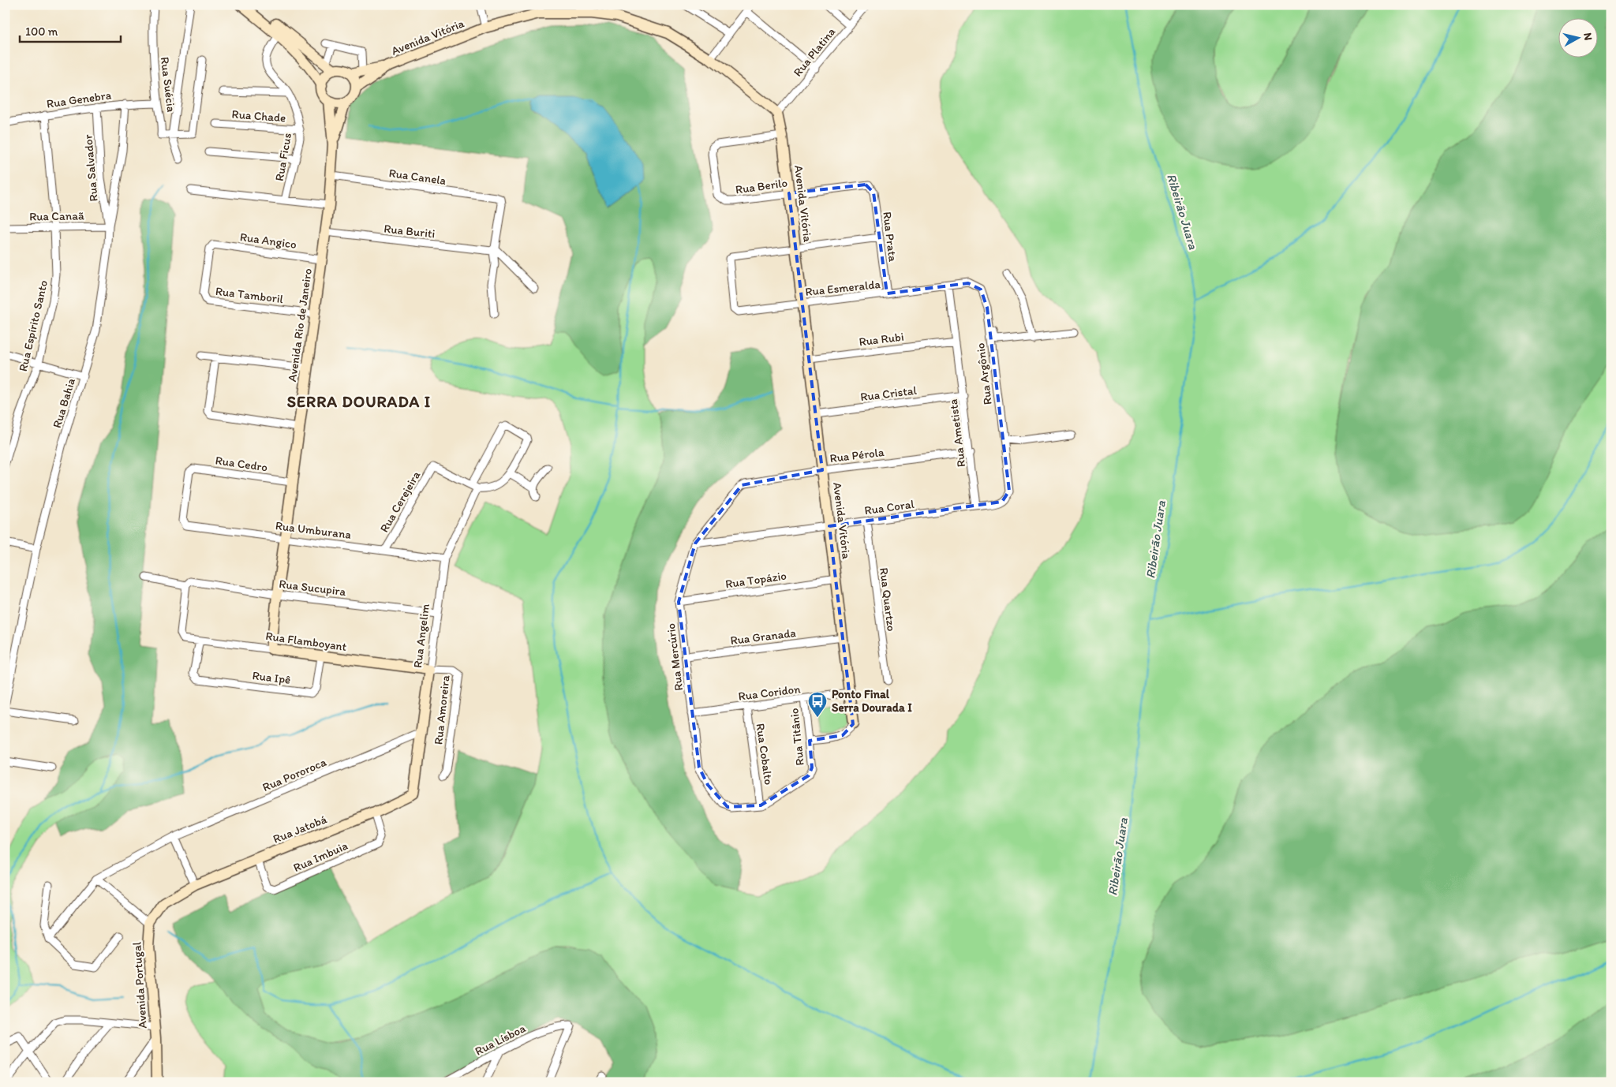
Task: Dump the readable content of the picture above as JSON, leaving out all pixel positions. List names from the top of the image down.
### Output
{
  "streets": {
    "street": [
      "Avenida Vitória",
      "Rua Platina",
      "Rua Suécia",
      "Rua Genebra",
      "Rua Chade",
      "Rua Ficus",
      "Rua Salvador",
      "Rua Canela",
      "Rua Berilo",
      "Rua Canaã",
      "Rua Buriti",
      "Rua Prata",
      "Rua Angico",
      "Rua Esmeralda",
      "Rua Tamboril",
      "Avenida Rio de Janeiro",
      "Rua Espírito Santo",
      "Rua Rubi",
      "Rua Argônio",
      "Rua Cristal",
      "Rua Bahia",
      "Rua Ametista",
      "Rua Pérola",
      "Rua Cedro",
      "Rua Cerejeira",
      "Rua Coral",
      "Rua Umburana",
      "Rua Topázio",
      "Rua Sucupira",
      "Rua Quartzo",
      "Rua Angelim",
      "Rua Granada",
      "Rua Flamboyant",
      "Rua Mercúrio",
      "Rua Ipê",
      "Rua Coridon",
      "Rua Amoreira",
      "Rua Titânio",
      "Rua Cobalto",
      "Rua Pororoca",
      "Rua Jatobá",
      "Rua Imbuia",
      "Avenida Portugal",
      "Rua Lísboa"
    ]
  },
  "crossings": [
    ["Avenida Vitória", "Rua Platina"],
    ["Avenida Vitória", "Rua Berilo"],
    ["Avenida Vitória", "Rua Esmeralda"],
    ["Avenida Vitória", "Avenida Rio de Janeiro"],
    ["Avenida Vitória", "Rua Rubi"],
    ["Avenida Vitória", "Rua Cristal"],
    ["Avenida Vitória", "Rua Pérola"],
    ["Avenida Vitória", "Rua Coral"],
    ["Avenida Vitória", "Rua Topázio"],
    ["Avenida Vitória", "Rua Granada"],
    ["Avenida Vitória", "Rua Coridon"],
    ["Rua Suécia", "Rua Genebra"],
    ["Rua Genebra", "Rua Salvador"],
    ["Rua Genebra", "Rua Espírito Santo"],
    ["Rua Genebra", "Rua Bahia"],
    ["Rua Chade", "Rua Ficus"],
    ["Rua Salvador", "Rua Canaã"],
    ["Rua Salvador", "Rua Bahia"],
    ["Rua Canela", "Rua Buriti"],
    ["Rua Canela", "Avenida Rio de Janeiro"],
    ["Rua Berilo", "Rua Prata"],
    ["Rua Canaã", "Rua Espírito Santo"],
    ["Rua Canaã", "Rua Bahia"],
    ["Rua Buriti", "Avenida Rio de Janeiro"],
    ["Rua Prata", "Rua Esmeralda"],
    ["Rua Angico", "Rua Tamboril"],
    ["Rua Angico", "Avenida Rio de Janeiro"],
    ["Rua Esmeralda", "Rua Argônio"],
    ["Rua Esmeralda", "Rua Ametista"],
    ["Rua Tamboril", "Avenida Rio de Janeiro"],
    ["Avenida Rio de Janeiro", "Rua Cedro"],
    ["Avenida Rio de Janeiro", "Rua Umburana"],
    ["Avenida Rio de Janeiro", "Rua Sucupira"],
    ["Avenida Rio de Janeiro", "Rua Flamboyant"],
    ["Rua Rubi", "Rua Ametista"],
    ["Rua Argônio", "Rua Ametista"],
    ["Rua Argônio", "Rua Coral"],
    ["Rua Cristal", "Rua Ametista"],
    ["Rua Ametista", "Rua Pérola"],
    ["Rua Ametista", "Rua Coral"],
    ["Rua Pérola", "Rua Mercúrio"],
    ["Rua Cedro", "Rua Umburana"],
    ["Rua Cerejeira", "Rua Umburana"],
    ["Rua Cerejeira", "Rua Angelim"],
    ["Rua Coral", "Rua Quartzo"],
    ["Rua Coral", "Rua Mercúrio"],
    ["Rua Umburana", "Rua Angelim"],
    ["Rua Topázio", "Rua Mercúrio"],
    ["Rua Sucupira", "Rua Angelim"],
    ["Rua Sucupira", "Rua Flamboyant"],
    ["Rua Angelim", "Rua Flamboyant"],
    ["Rua Angelim", "Rua Amoreira"],
    ["Rua Angelim", "Rua Pororoca"],
    ["Rua Angelim", "Rua Jatobá"],
    ["Rua Granada", "Rua Mercúrio"],
    ["Rua Flamboyant", "Rua Ipê"],
    ["Rua Flamboyant", "Rua Amoreira"],
    ["Rua Mercúrio", "Rua Coridon"],
    ["Rua Mercúrio", "Rua Titânio"],
    ["Rua Mercúrio", "Rua Cobalto"],
    ["Rua Coridon", "Rua Titânio"],
    ["Rua Coridon", "Rua Cobalto"],
    ["Rua Titânio", "Rua Cobalto"],
    ["Rua Jatobá", "Rua Imbuia"]
  ],
  "districts": ["SERRA DOURADA I"],
  "water": ["Ribeirão Juara"],
  "places": {
    "bus stop": ["Ponto Final Serra Dourada I"]
  },
  "scale_bar": "100 m",
  "north": "right"
}
